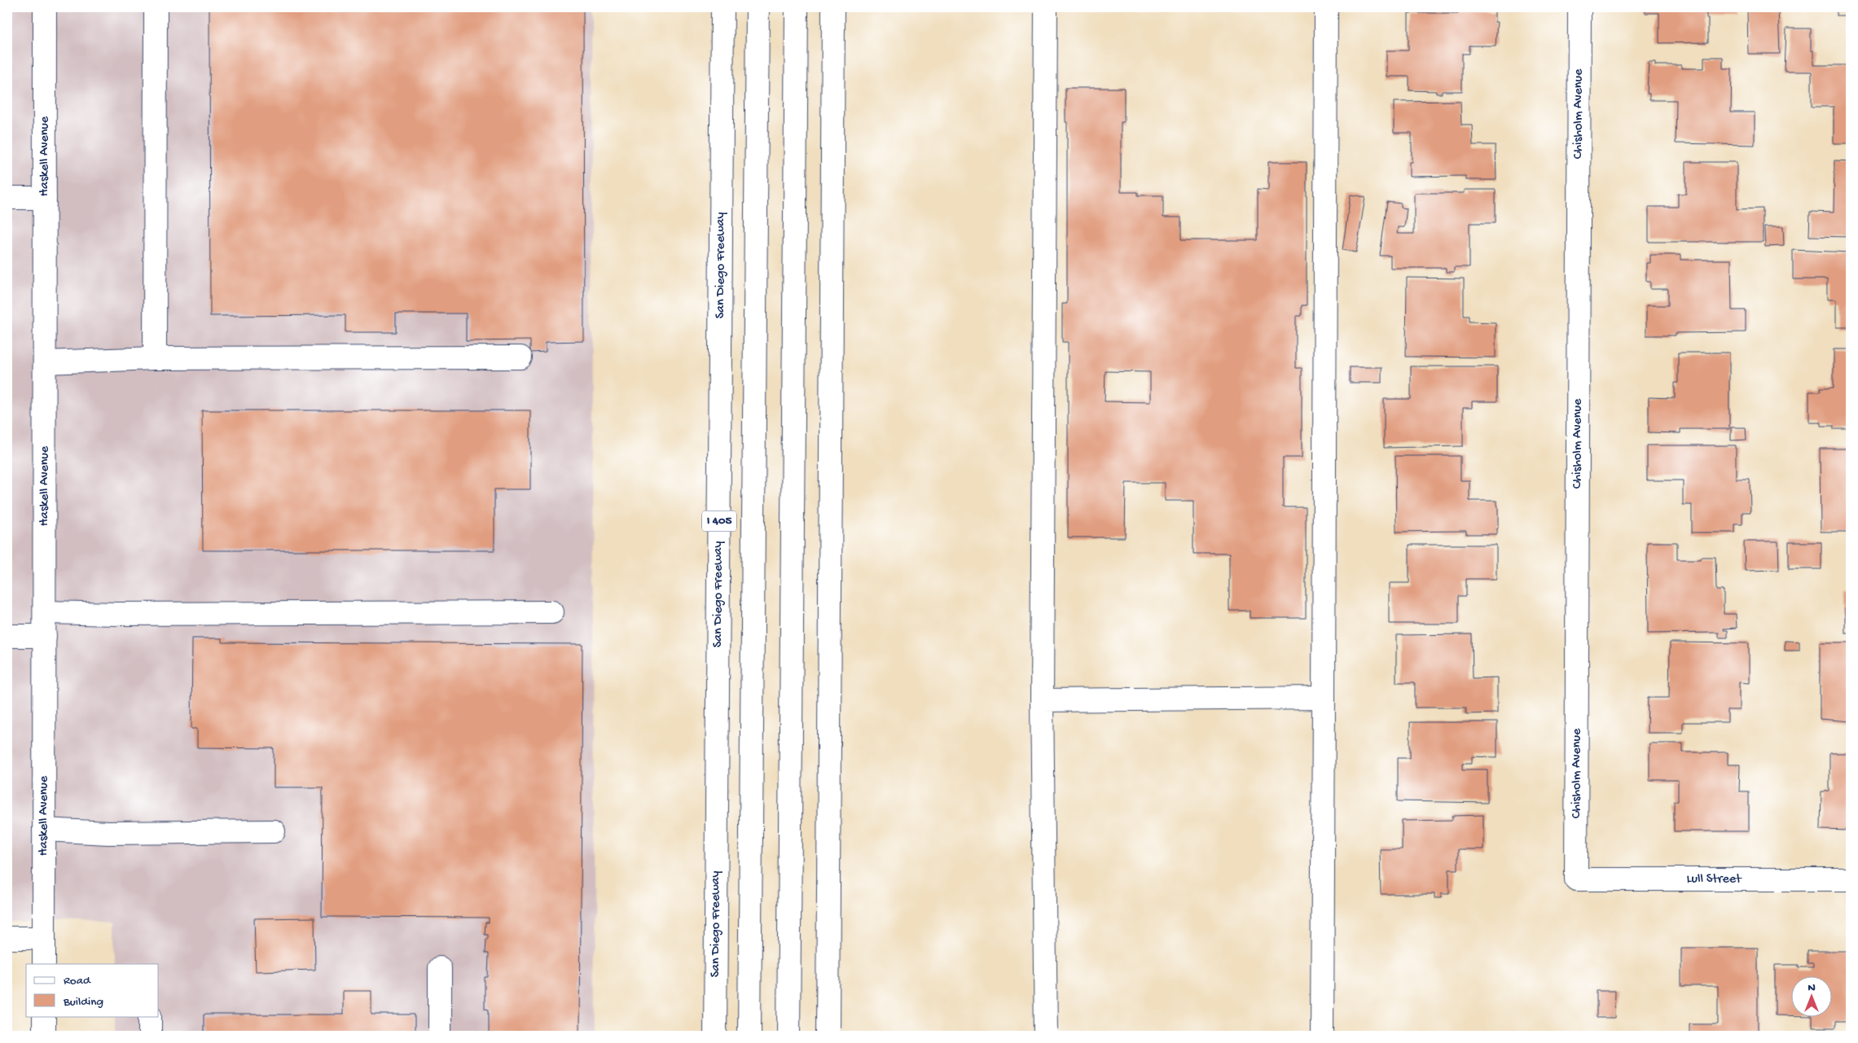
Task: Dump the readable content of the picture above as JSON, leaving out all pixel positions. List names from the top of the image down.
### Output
{
  "streets": {
    "main road": [
      "Chisholm Avenue",
      "Haskell Avenue",
      "San Diego Freeway",
      "I 405",
      "Lull Street"
    ]
  },
  "crossings": [
    ["Chisholm Avenue", "Lull Street"]
  ],
  "legend": ["Road", "Building"],
  "north": "top"
}
